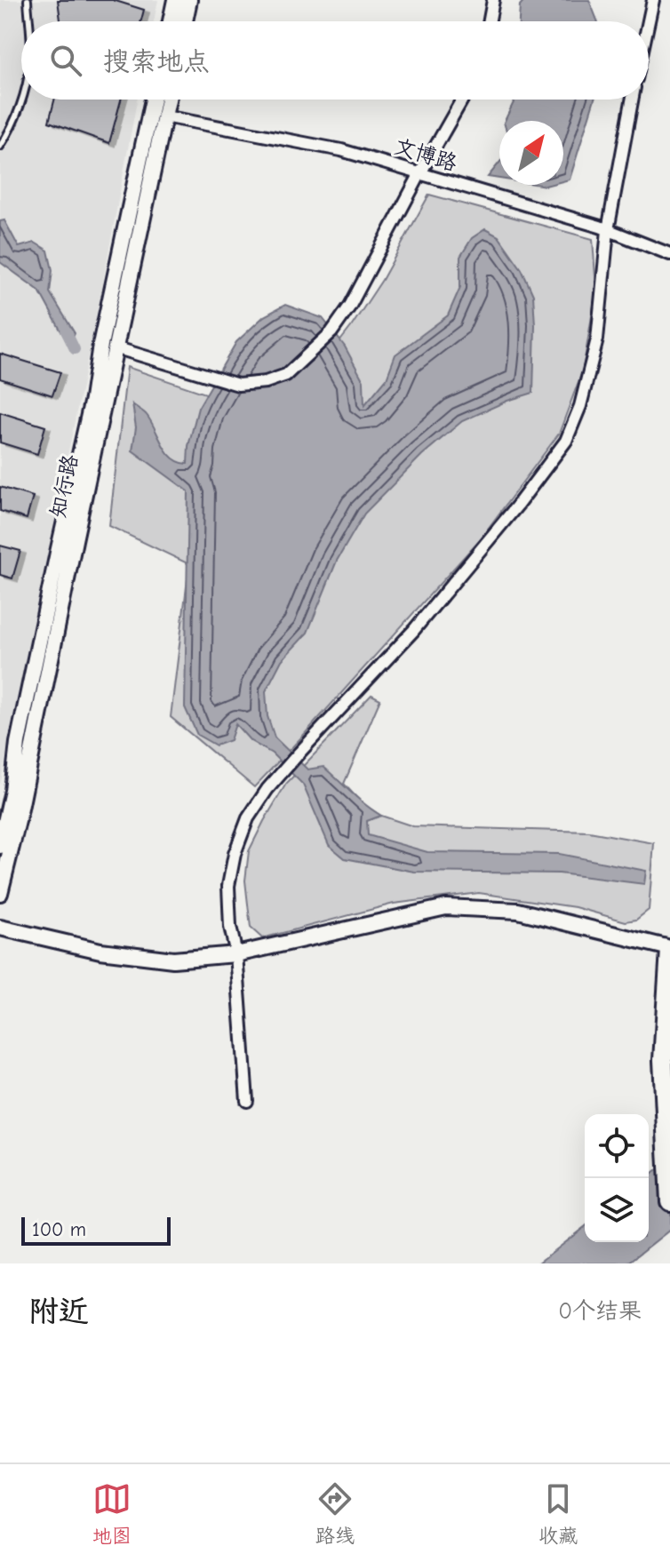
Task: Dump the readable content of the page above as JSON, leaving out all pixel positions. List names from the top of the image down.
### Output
{
  "streets": {
    "street": ["文博路", "知行路"]
  },
  "crossings": [
    ["文博路", "知行路"]
  ],
  "scale_bar": "100 m",
  "north": "top right",
  "page": {
    "search": "搜索地点",
    "scale": "100 m",
    "heading": ["附近", "0个结果"],
    "nav": ["地图", "路线", "收藏"]
  }
}
